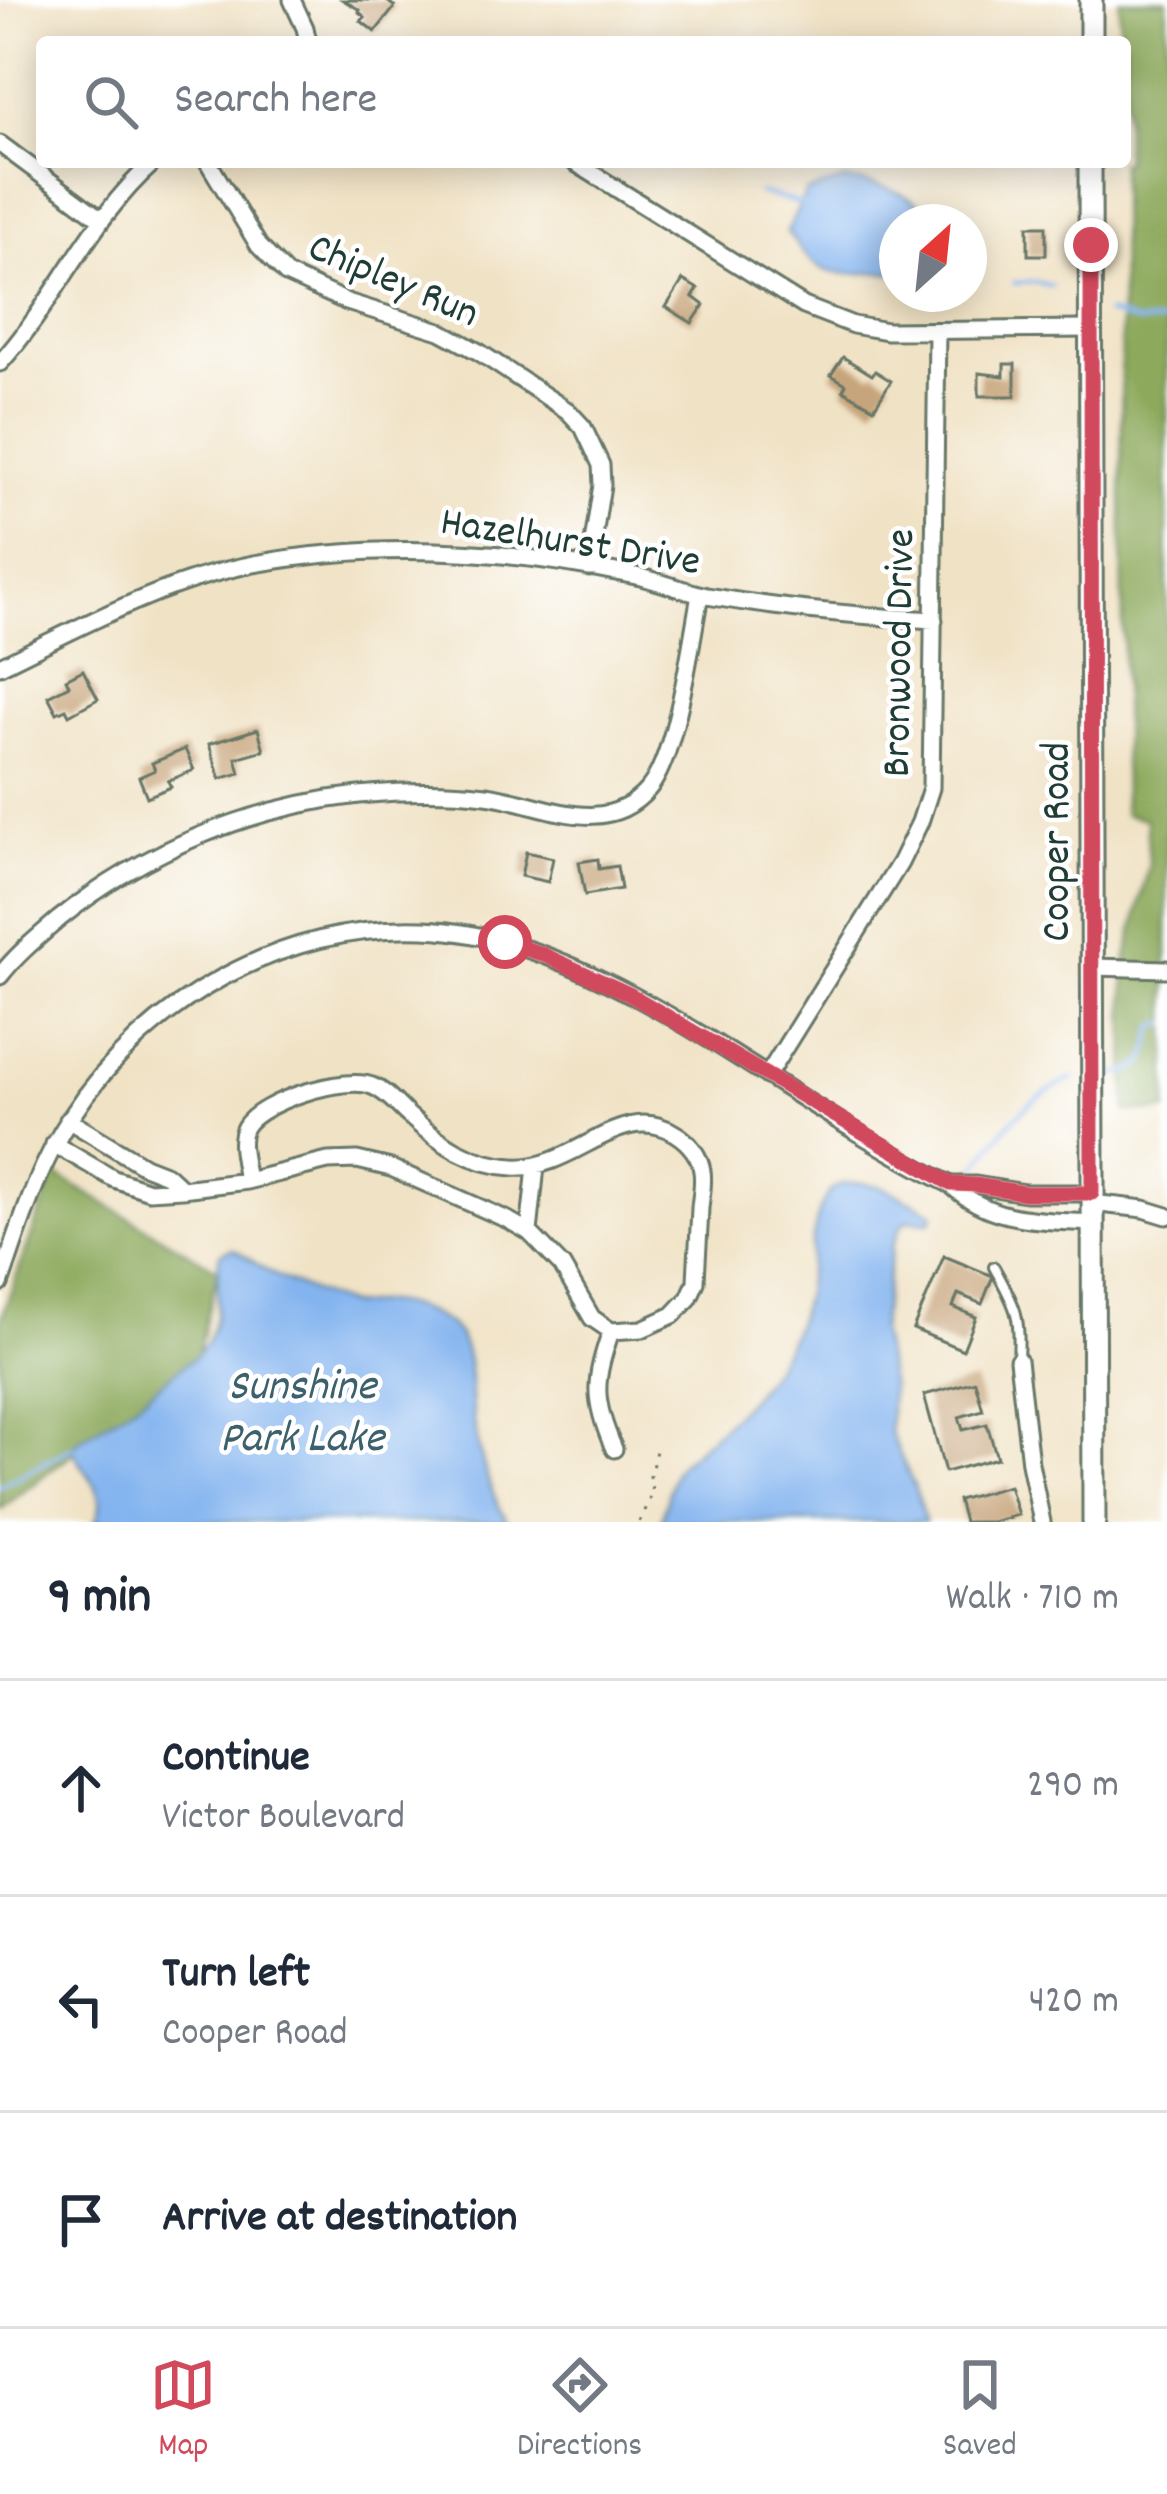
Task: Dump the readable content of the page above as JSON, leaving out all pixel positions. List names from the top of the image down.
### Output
{
  "streets": {
    "street": [
      "Chipley Run",
      "Hazelhurst Drive",
      "Bronwood Drive",
      "Cooper Road"
    ]
  },
  "crossings": [
    ["Chipley Run", "Hazelhurst Drive"],
    ["Hazelhurst Drive", "Bronwood Drive"]
  ],
  "water": ["Sunshine Park Lake"],
  "north": "top right",
  "page": {
    "search": "Search here",
    "heading": ["9 min", "Walk · 710 m"],
    "list": [
      ["Continue", "Victor Boulevard", "290 m"],
      ["Turn left", "Cooper Road", "420 m"],
      "Arrive at destination"
    ],
    "nav": ["Map", "Directions", "Saved"]
  }
}
